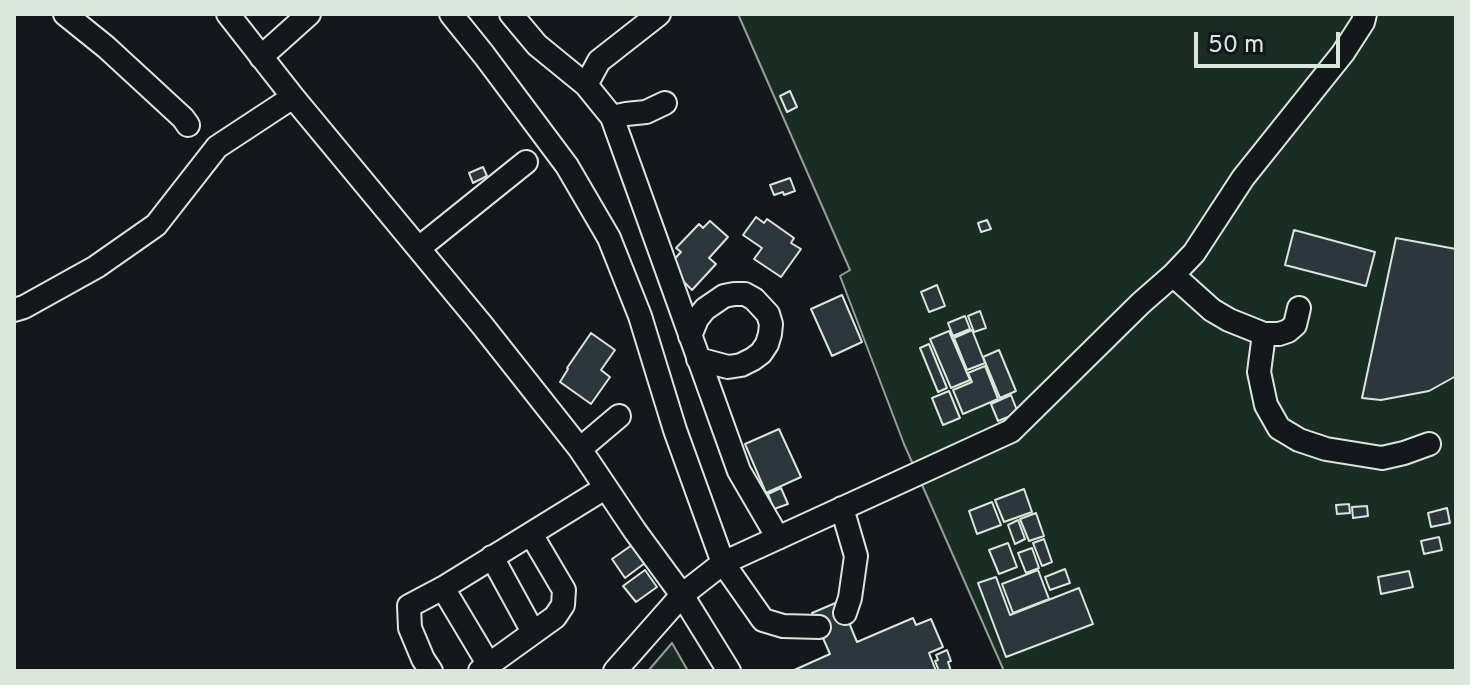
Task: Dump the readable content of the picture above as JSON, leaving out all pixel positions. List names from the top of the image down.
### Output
{
  "scale_bar": "50 m"
}
